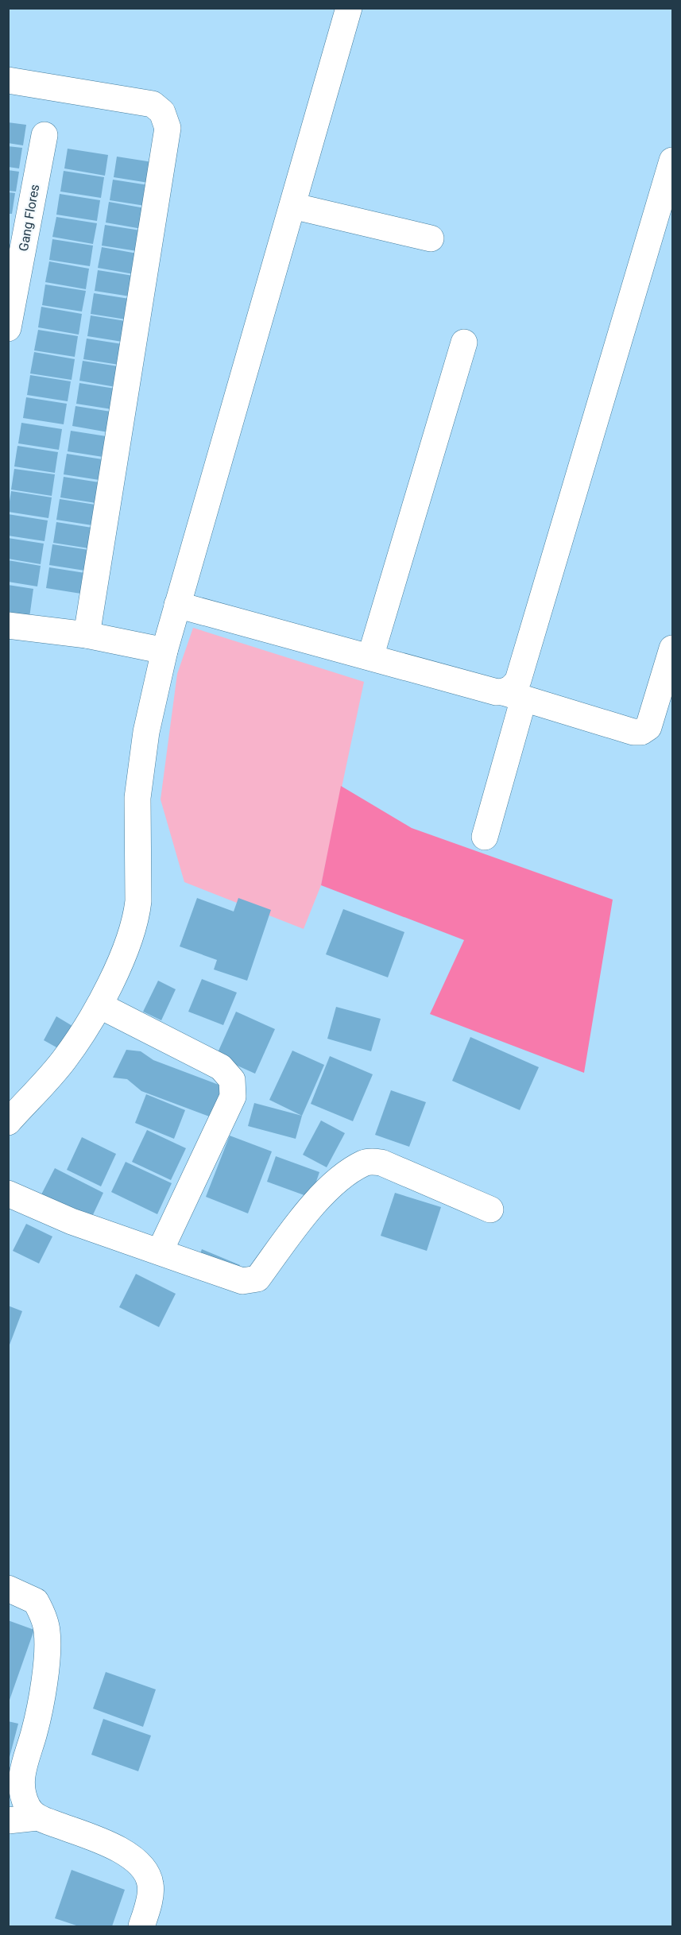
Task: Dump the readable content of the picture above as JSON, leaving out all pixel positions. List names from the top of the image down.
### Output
{
  "streets": {
    "street": ["Gang Flores"]
  }
}
